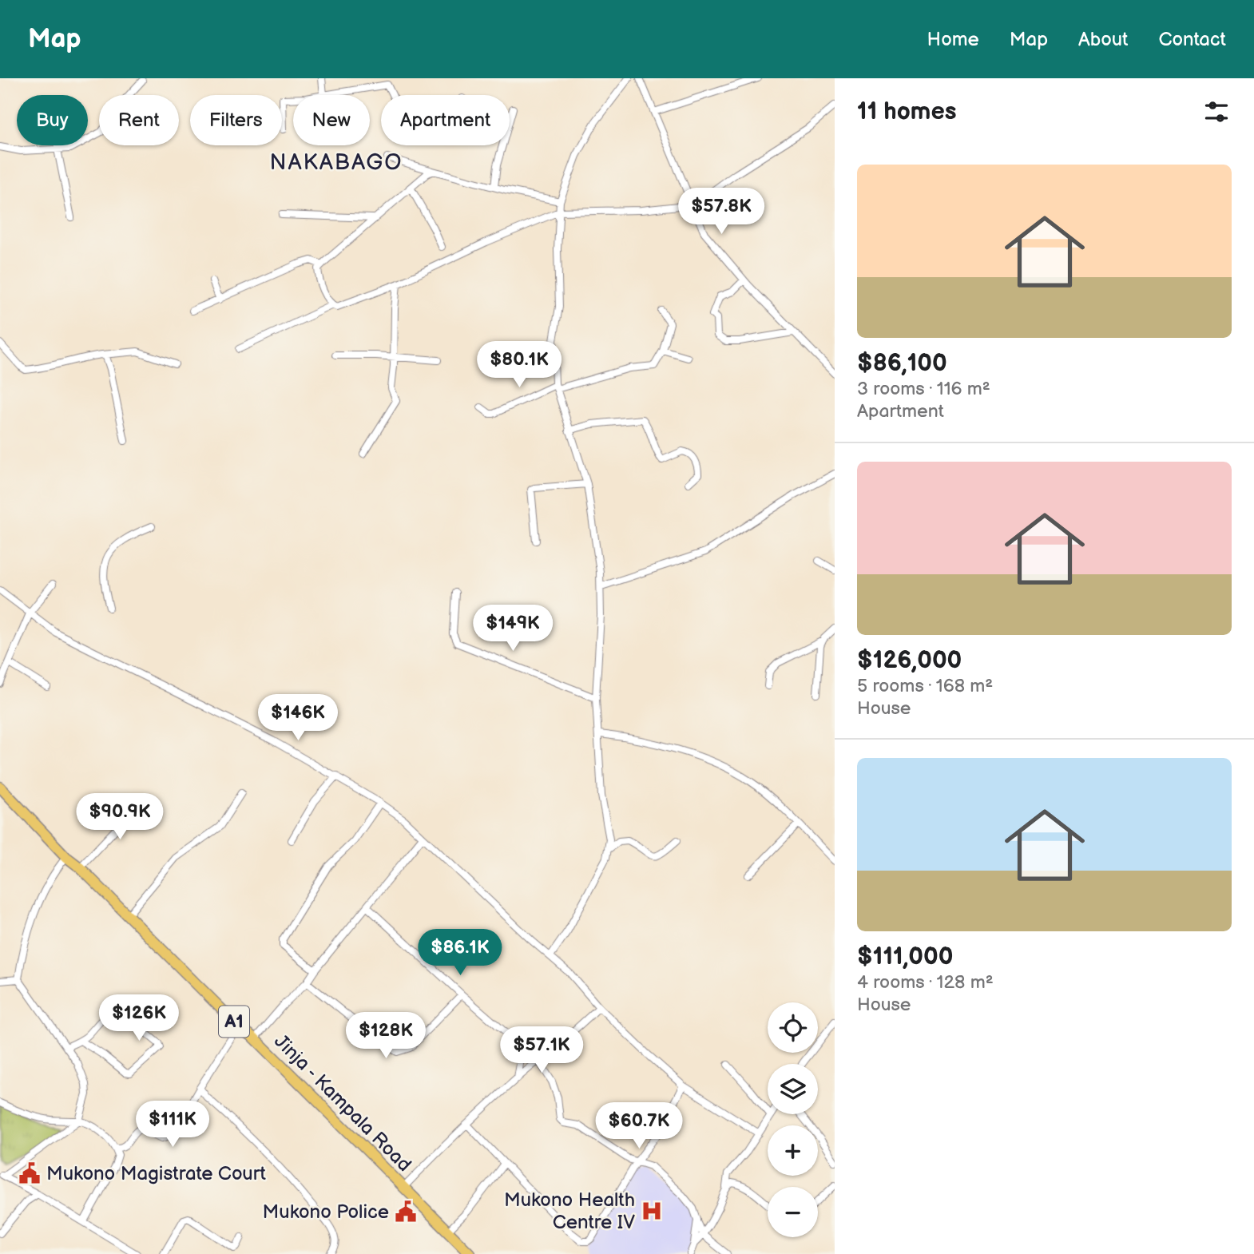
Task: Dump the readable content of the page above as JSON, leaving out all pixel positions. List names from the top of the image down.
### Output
{
  "streets": {
    "highway": ["A1", "Jinja - Kampala Road"]
  },
  "districts": ["NAKABAGO"],
  "places": {
    "public building": ["Mukono Magistrate Court", "Mukono Police"],
    "hospital": ["Mukono Health Centre IV"]
  },
  "page": {
    "header": "Map",
    "nav": [
      "Home",
      "Map",
      "About",
      "Contact"
    ],
    "heading": "11 homes",
    "chip": [
      "Buy",
      "Rent",
      "Filters",
      "New",
      "Apartment"
    ],
    "list": [
      {
        "name": "$86,100",
        "note": "3 rooms · 116 m² · Apartment"
      },
      {
        "name": "$126,000",
        "note": "5 rooms · 168 m² · House"
      },
      {
        "name": "$111,000",
        "note": "4 rooms · 128 m² · House"
      }
    ],
    "price": [
      "$57.8K",
      "$80.1K",
      "$149K",
      "$146K",
      "$90.9K",
      "$86.1K",
      "$126K",
      "$128K",
      "$57.1K",
      "$111K",
      "$60.7K"
    ],
    "map_buttons": ["+", "−"]
  }
}
